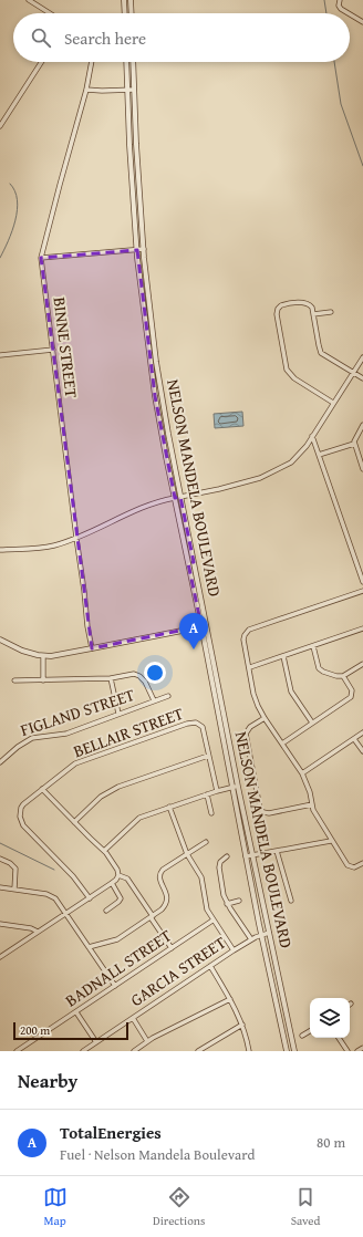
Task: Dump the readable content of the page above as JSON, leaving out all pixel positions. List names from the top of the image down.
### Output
{
  "streets": {
    "street": [
      "BINNE STREET",
      "NELSON MANDELA BOULEVARD",
      "FIGLAND STREET",
      "BELLAIR STREET",
      "BADNALL STREET",
      "GARCIA STREET"
    ]
  },
  "crossings": [
    ["NELSON MANDELA BOULEVARD", "GARCIA STREET"]
  ],
  "scale_bar": "200 m",
  "page": {
    "search": "Search here",
    "pins": "A",
    "scale": "200 m",
    "heading": "Nearby",
    "list": [
      {
        "mark": "A",
        "name": "TotalEnergies",
        "note": "Fuel · Nelson Mandela Boulevard",
        "value": "80 m"
      }
    ],
    "nav": ["Map", "Directions", "Saved"]
  }
}
